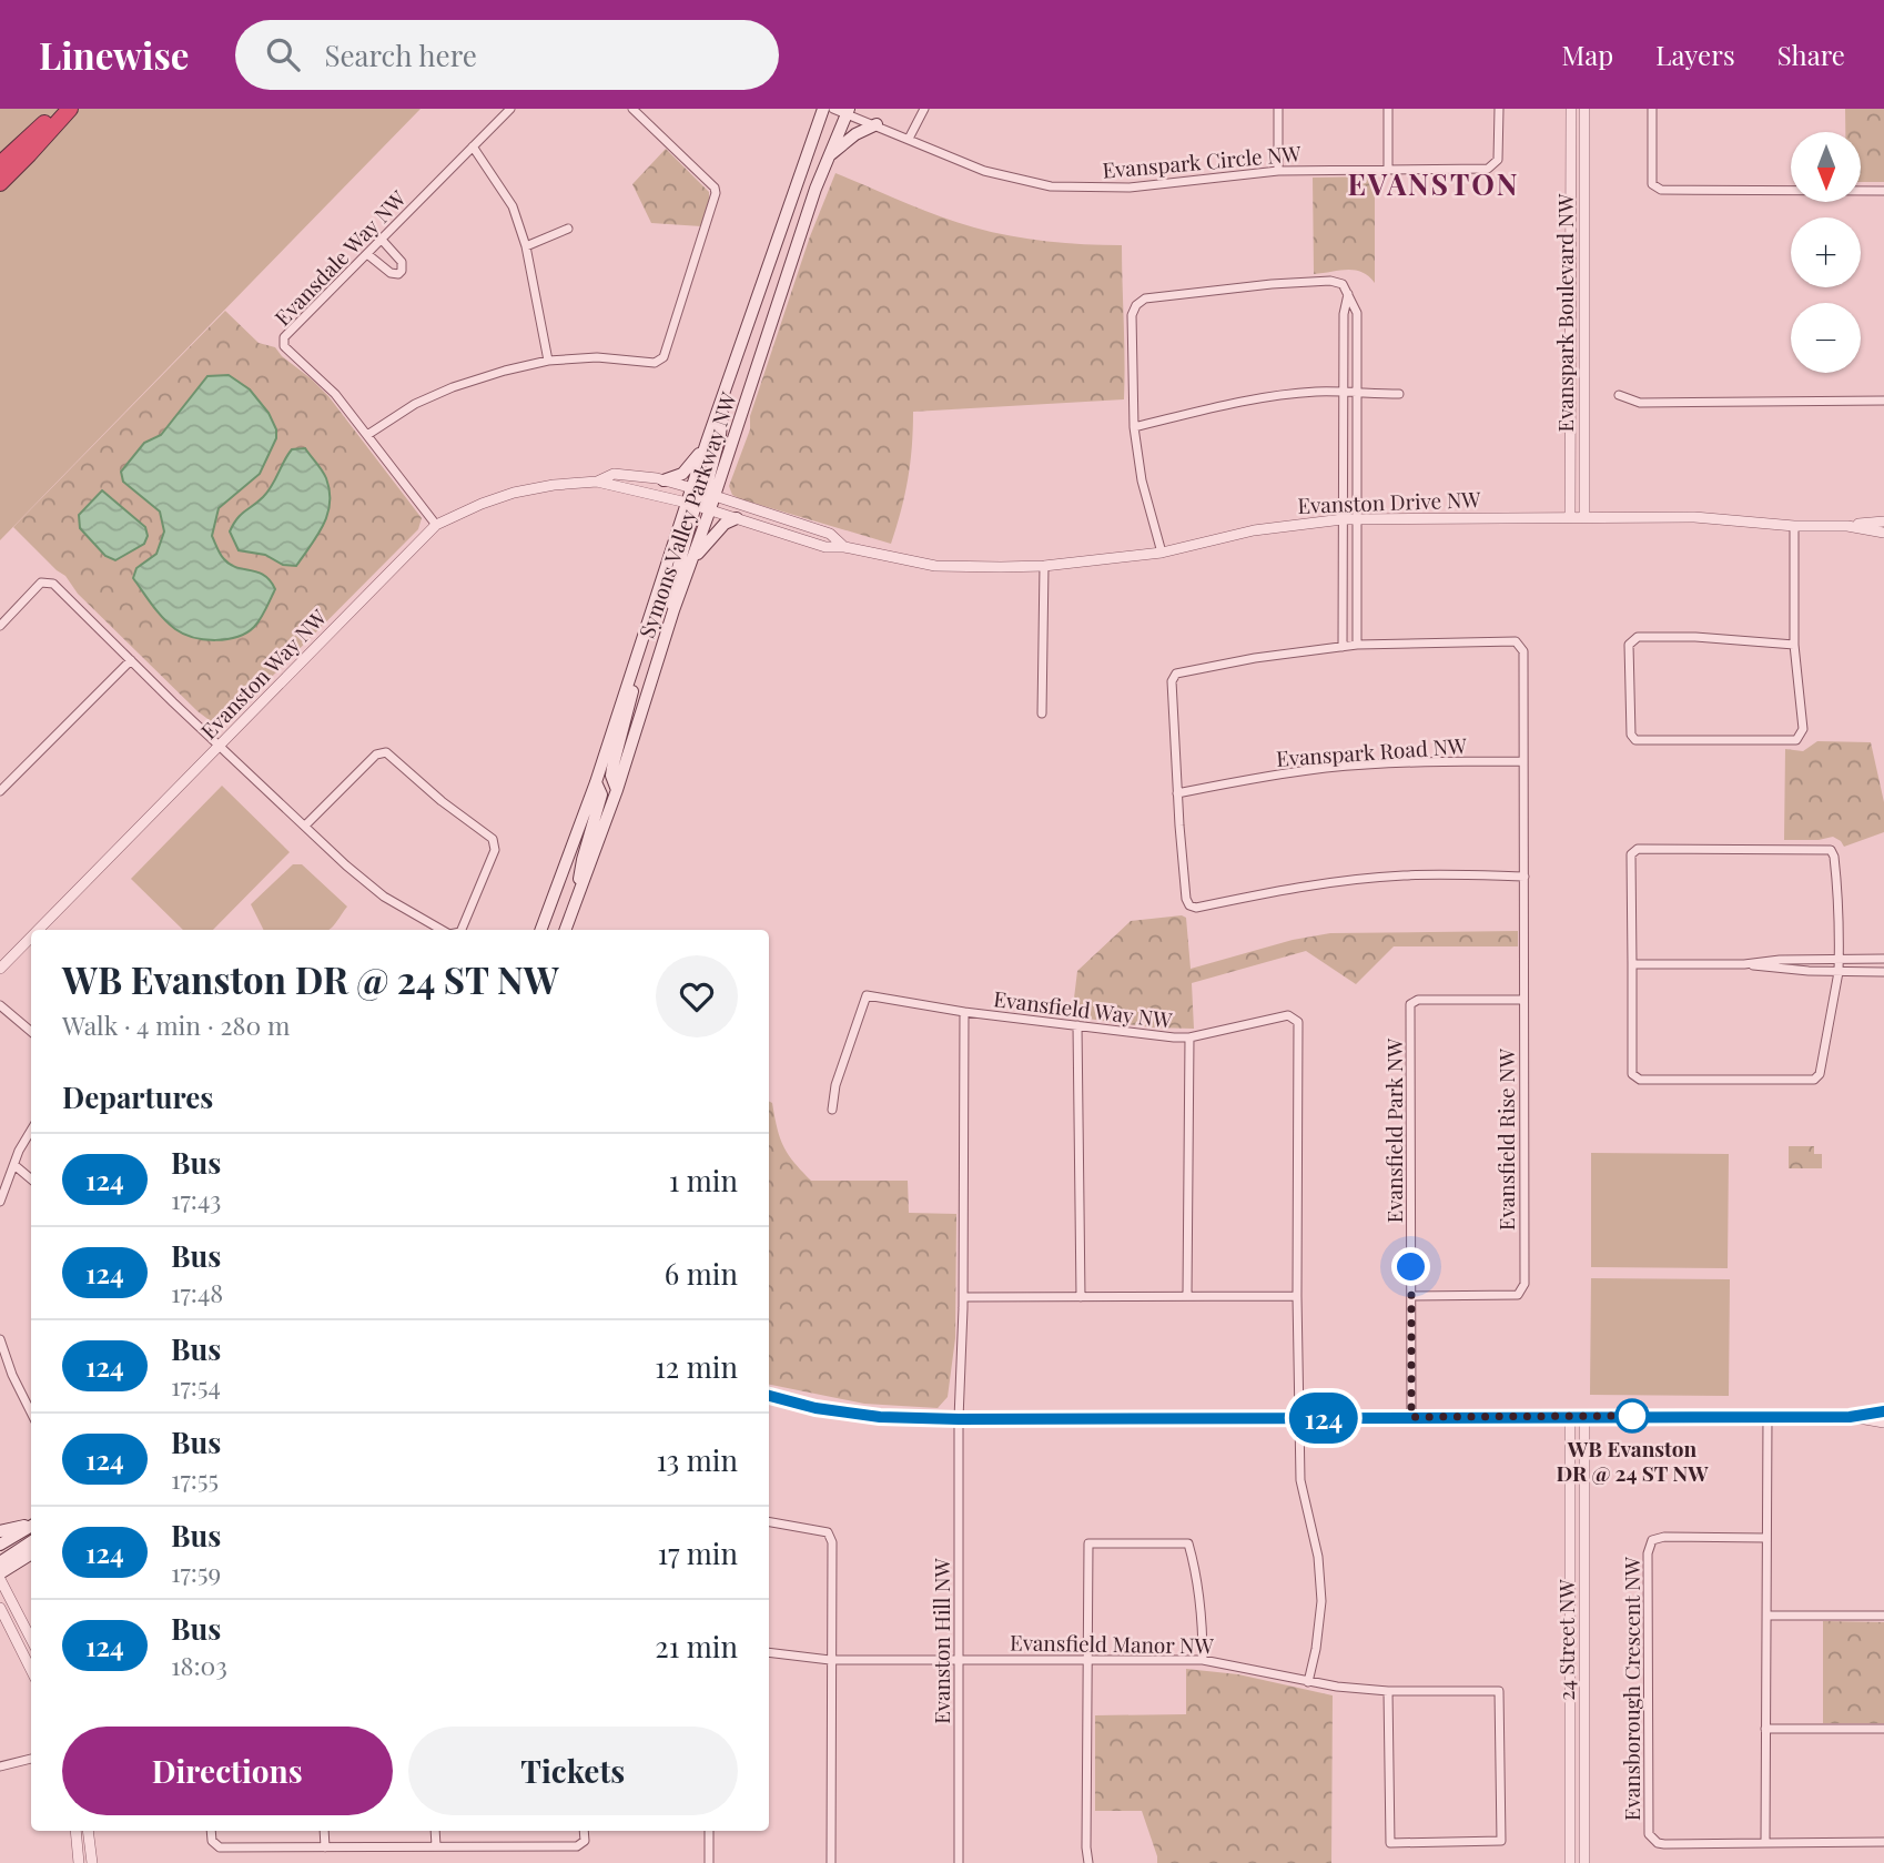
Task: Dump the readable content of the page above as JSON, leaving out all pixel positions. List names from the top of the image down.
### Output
{
  "streets": {
    "main road": ["Symons Valley Parkway NW"],
    "street": [
      "Evanspark Circle NW",
      "Evansdale Way NW",
      "Evanspark Boulevard NW",
      "Evanston Drive NW",
      "Evanston Way NW",
      "Evanspark Road NW",
      "Evansfield Way NW",
      "Evansfield Park NW",
      "Evansfield Rise NW",
      "24 Street NW",
      "Evanston Hill NW",
      "Evansfield Manor NW",
      "Evansborough Crescent NW"
    ]
  },
  "crossings": [
    ["Evanspark Circle NW", "Symons Valley Parkway NW"],
    ["Evansdale Way NW", "Evanston Way NW"],
    ["Evanspark Boulevard NW", "Evanston Drive NW"],
    ["Evanston Drive NW", "Symons Valley Parkway NW"],
    ["Evanston Drive NW", "Evanston Way NW"],
    ["Symons Valley Parkway NW", "Evanston Way NW"],
    ["Evanspark Road NW", "Evansfield Rise NW"],
    ["Evansfield Way NW", "Evanston Hill NW"],
    ["Evansfield Way NW", "Evansfield Manor NW"],
    ["Evansfield Park NW", "Evansfield Rise NW"],
    ["Evanston Hill NW", "Evansfield Manor NW"]
  ],
  "districts": ["EVANSTON"],
  "places": ["WB Evanston DR @ 24 ST NW"],
  "lines": ["bus line 124"],
  "north": "bottom",
  "page": {
    "header": "Linewise",
    "search": "Search here",
    "nav": ["Map", "Layers", "Share"],
    "on_map": "124",
    "map_buttons": ["+", "−"],
    "heading": [
      ["WB Evanston DR @ 24 ST NW", "Walk · 4 min · 280 m"],
      "Departures"
    ],
    "list": [
      {
        "mark": "124",
        "name": "Bus",
        "note": "17:43",
        "value": "1 min"
      },
      {
        "mark": "124",
        "name": "Bus",
        "note": "17:48",
        "value": "6 min"
      },
      {
        "mark": "124",
        "name": "Bus",
        "note": "17:54",
        "value": "12 min"
      },
      {
        "mark": "124",
        "name": "Bus",
        "note": "17:55",
        "value": "13 min"
      },
      {
        "mark": "124",
        "name": "Bus",
        "note": "17:59",
        "value": "17 min"
      },
      {
        "mark": "124",
        "name": "Bus",
        "note": "18:03",
        "value": "21 min"
      }
    ],
    "buttons": ["Directions", "Tickets"]
  }
}
